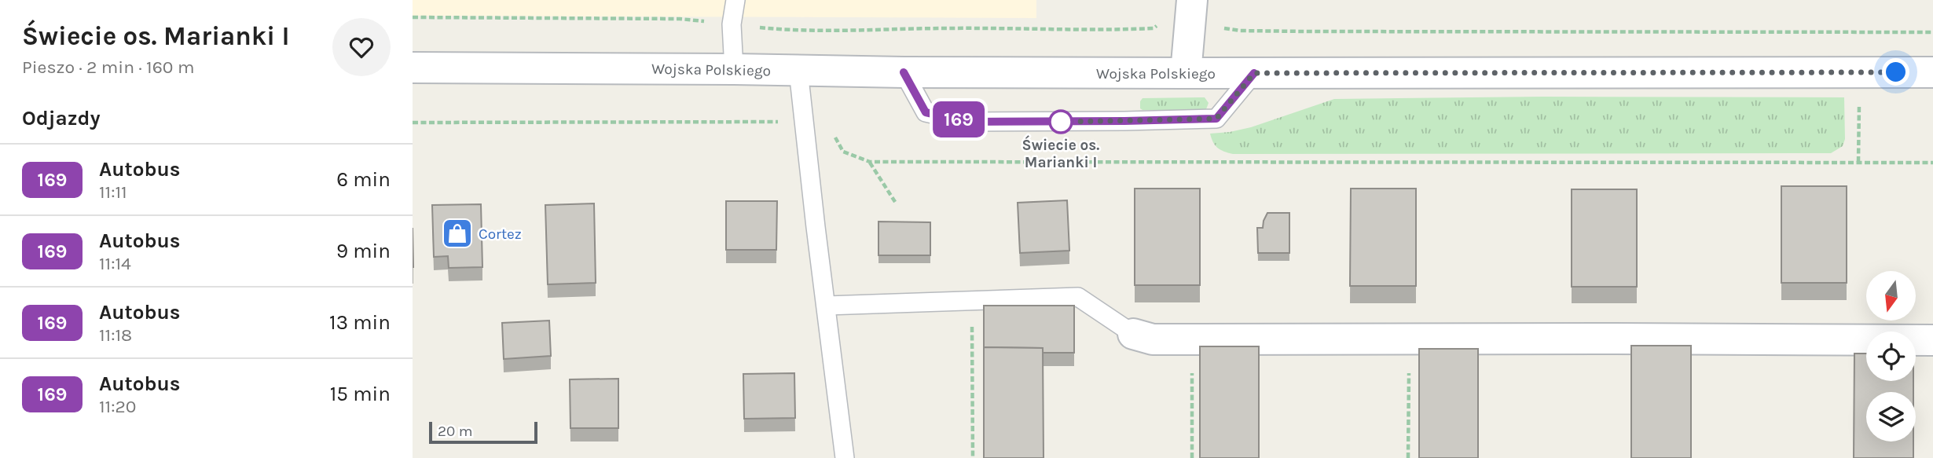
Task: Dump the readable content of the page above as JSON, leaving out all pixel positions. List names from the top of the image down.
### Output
{
  "streets": {
    "street": ["Wojska Polskiego"]
  },
  "places": {
    "other": ["Świecie os. Marianki I"],
    "shop": ["Cortez"]
  },
  "lines": ["bus line 169"],
  "scale_bar": "20 m",
  "north": "bottom",
  "page": {
    "heading": [
      ["Świecie os. Marianki I", "Pieszo · 2 min · 160 m"],
      "Odjazdy"
    ],
    "on_map": "169",
    "list": [
      {
        "mark": "169",
        "name": "Autobus",
        "note": "11:11",
        "value": "6 min"
      },
      {
        "mark": "169",
        "name": "Autobus",
        "note": "11:14",
        "value": "9 min"
      },
      {
        "mark": "169",
        "name": "Autobus",
        "note": "11:18",
        "value": "13 min"
      },
      {
        "mark": "169",
        "name": "Autobus",
        "note": "11:20",
        "value": "15 min"
      }
    ],
    "scale": "20 m"
  }
}
